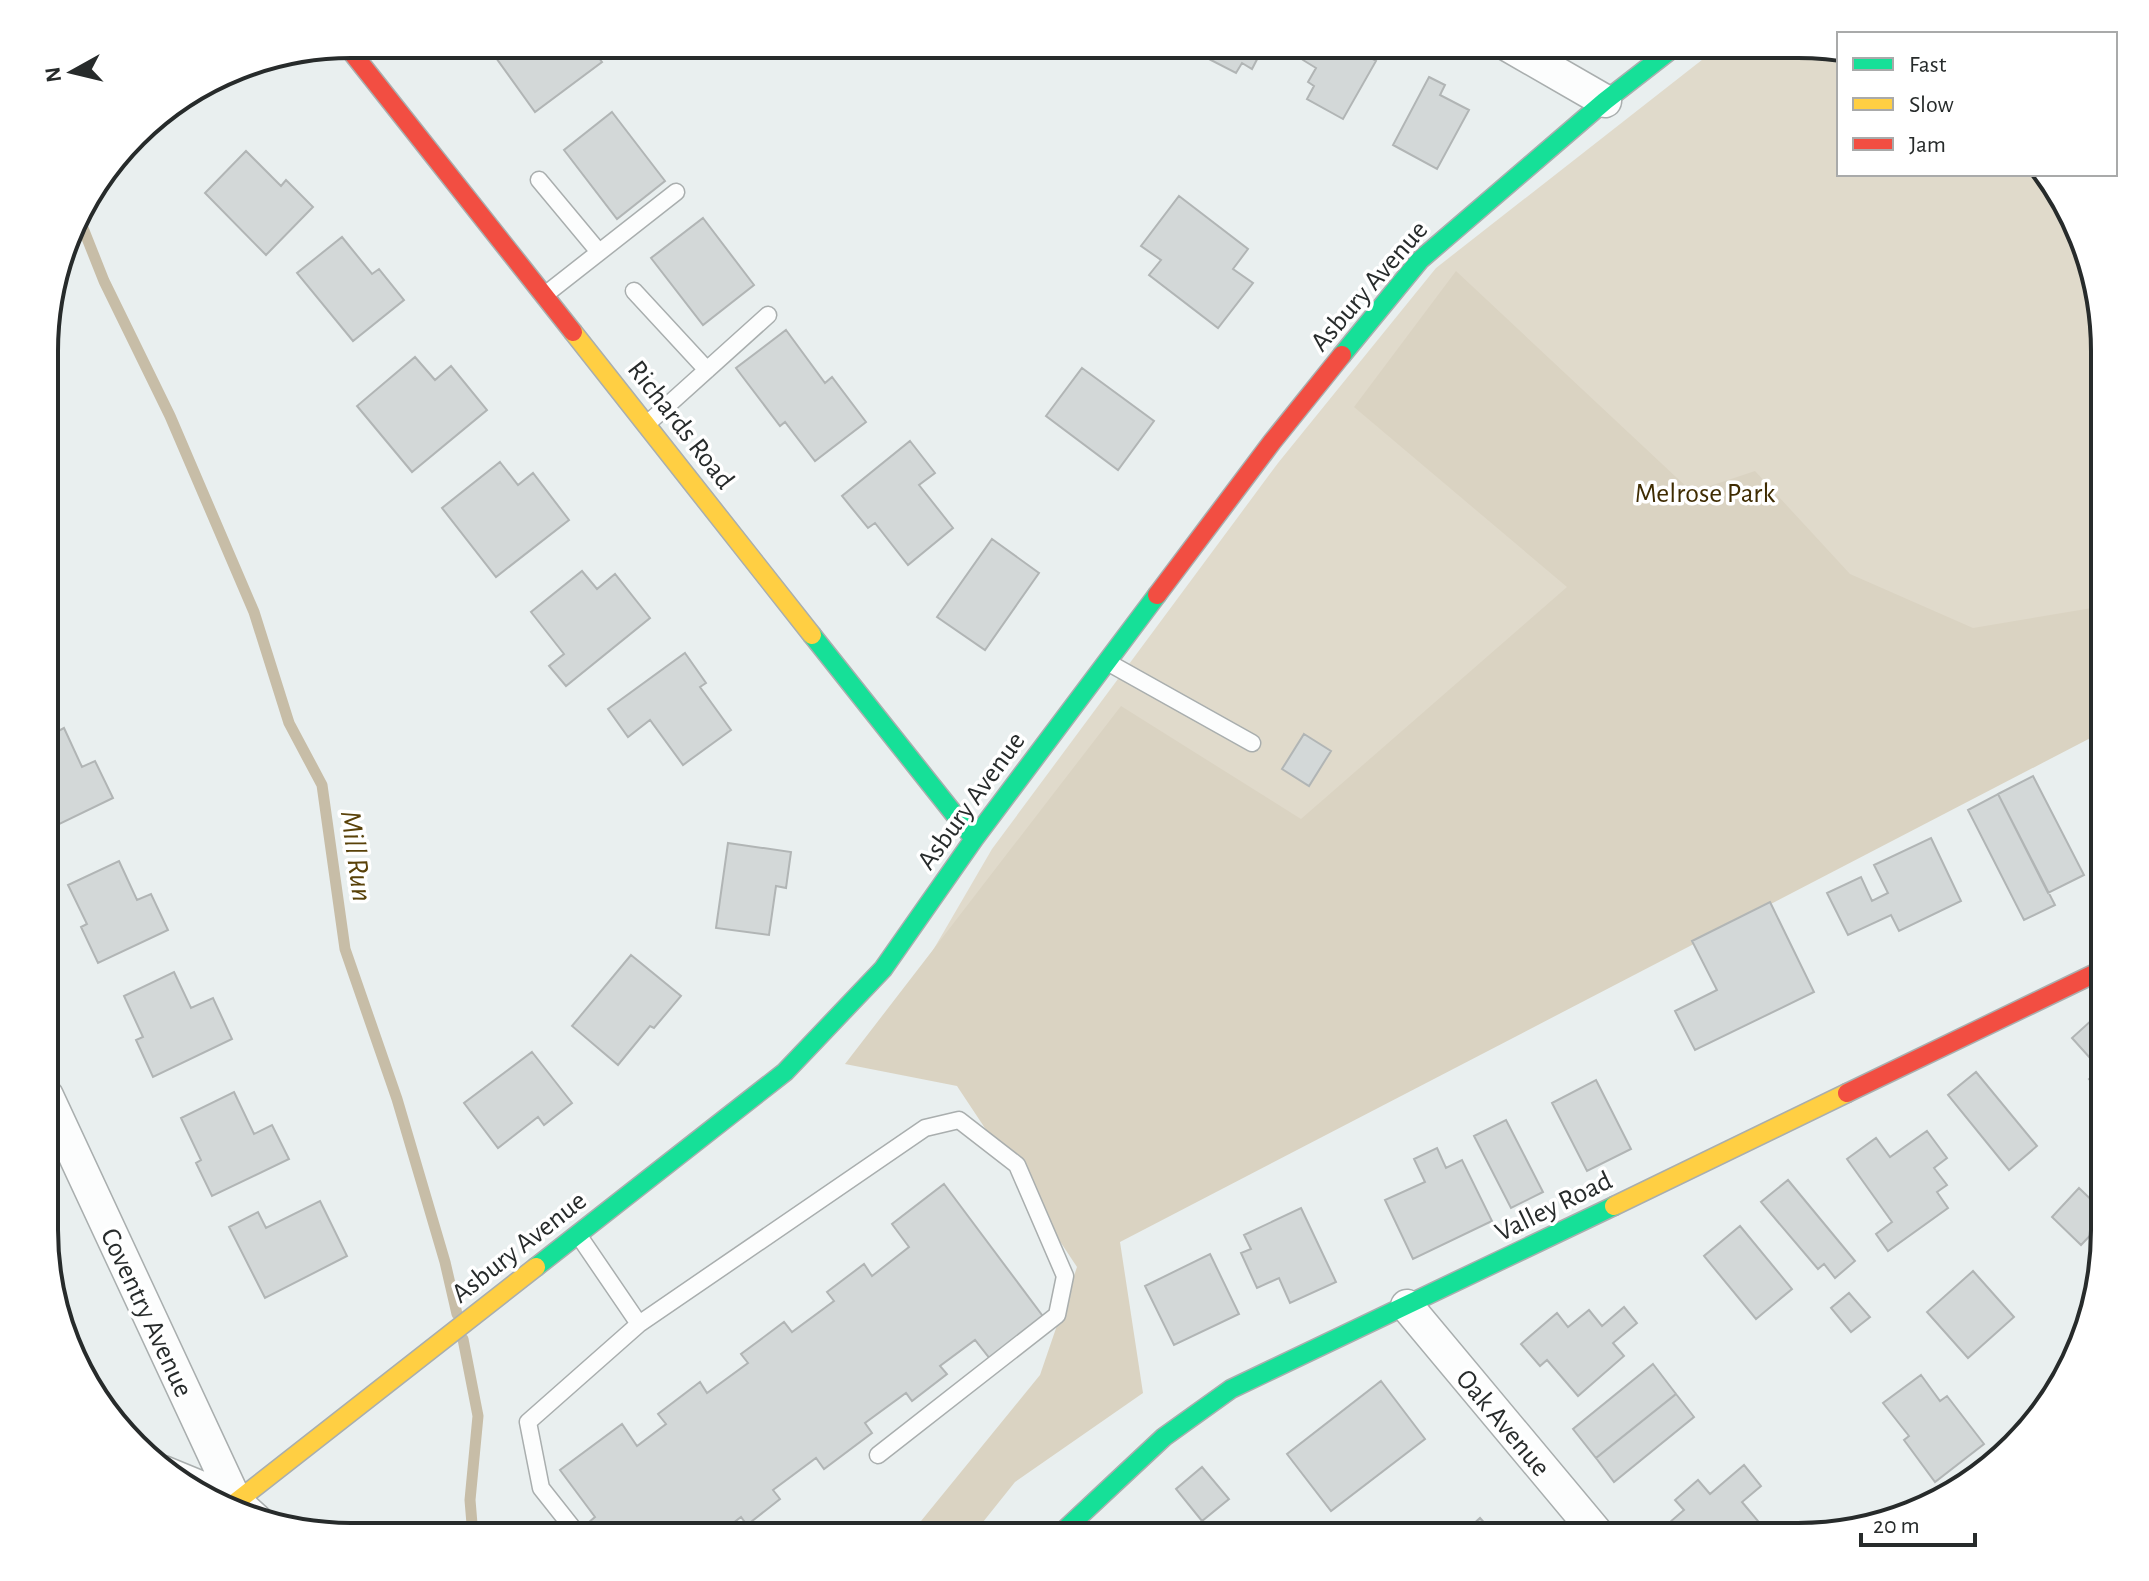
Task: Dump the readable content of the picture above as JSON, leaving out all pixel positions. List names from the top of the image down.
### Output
{
  "streets": {
    "street": [
      "Asbury Avenue",
      "Richards Road",
      "Valley Road",
      "Coventry Avenue",
      "Oak Avenue"
    ]
  },
  "crossings": [
    ["Asbury Avenue", "Richards Road"],
    ["Valley Road", "Oak Avenue"]
  ],
  "water": ["Mill Run"],
  "parks": ["Melrose Park"],
  "legend": ["Fast", "Slow", "Jam"],
  "scale_bar": "20 m",
  "north": "left"
}
